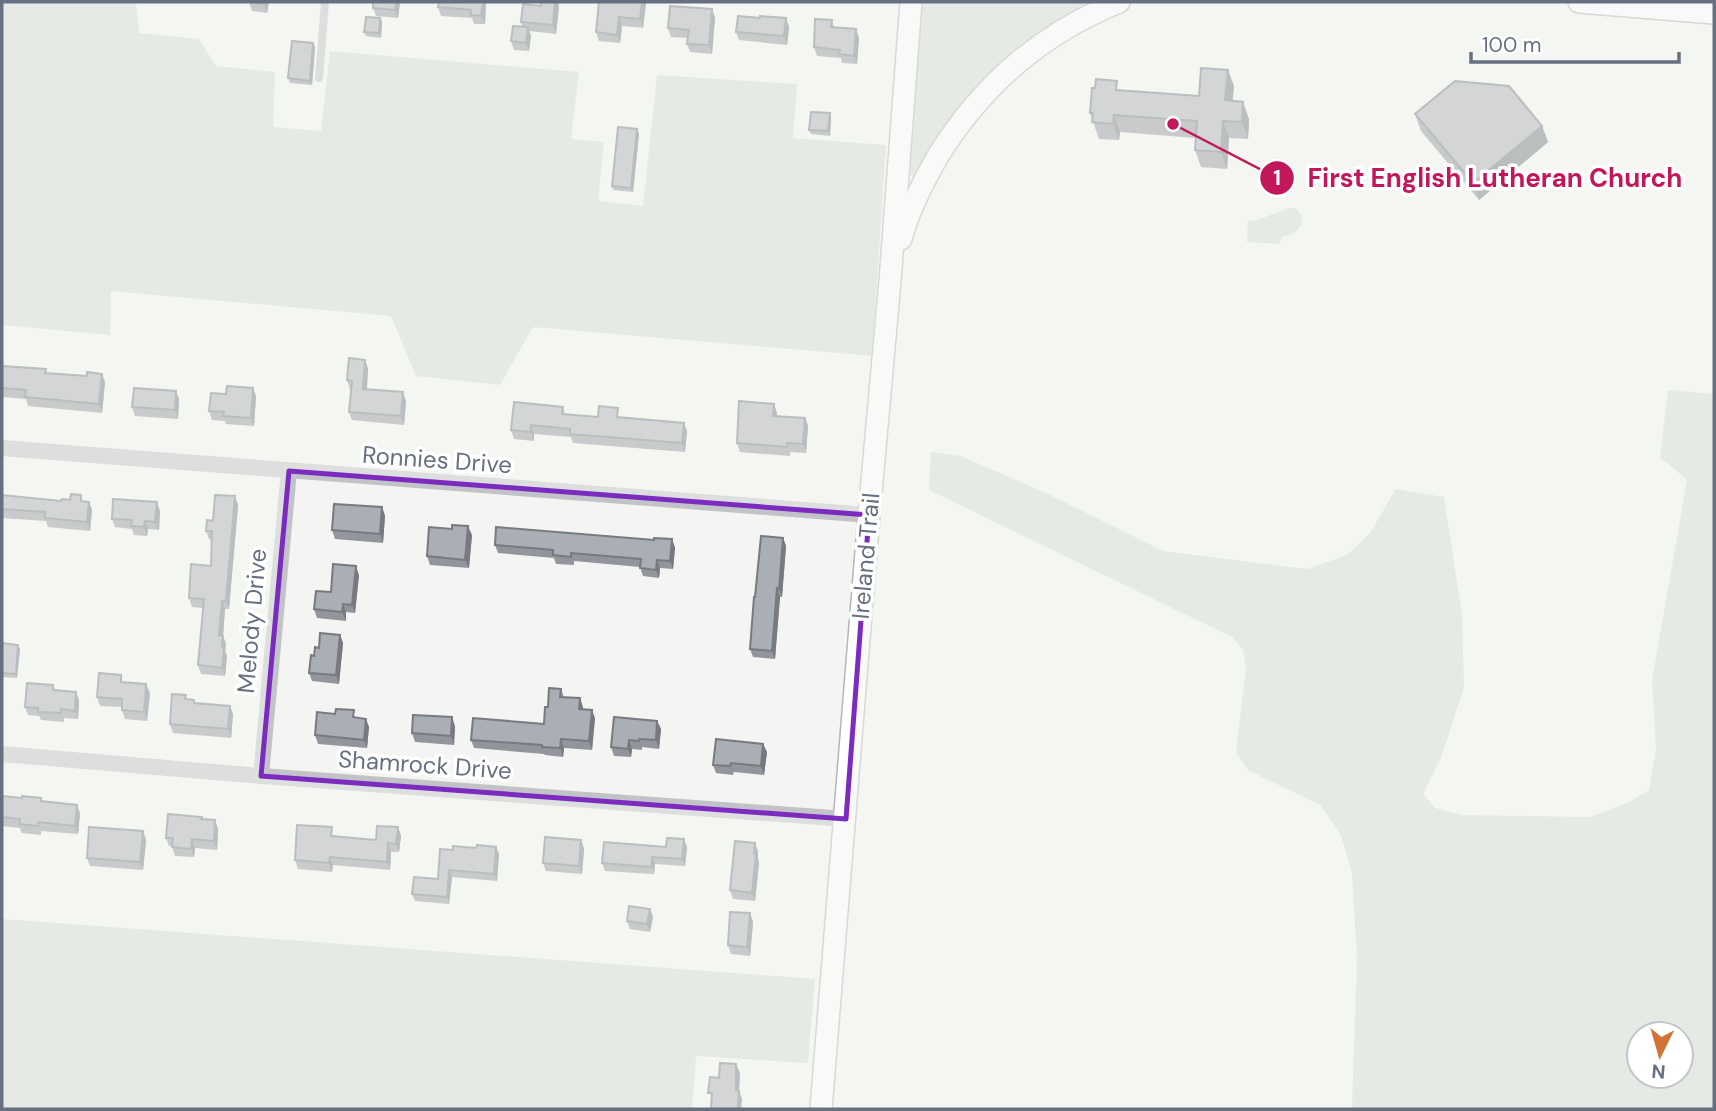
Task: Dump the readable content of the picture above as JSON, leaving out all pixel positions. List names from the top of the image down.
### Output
{
  "streets": {
    "street": [
      "Ronnies Drive",
      "Ireland Trail",
      "Melody Drive",
      "Shamrock Drive"
    ]
  },
  "crossings": [
    ["Ronnies Drive", "Ireland Trail"],
    ["Ronnies Drive", "Melody Drive"],
    ["Ireland Trail", "Shamrock Drive"],
    ["Melody Drive", "Shamrock Drive"]
  ],
  "places": ["First English Lutheran Church"],
  "scale_bar": "100 m",
  "north": "bottom"
}
